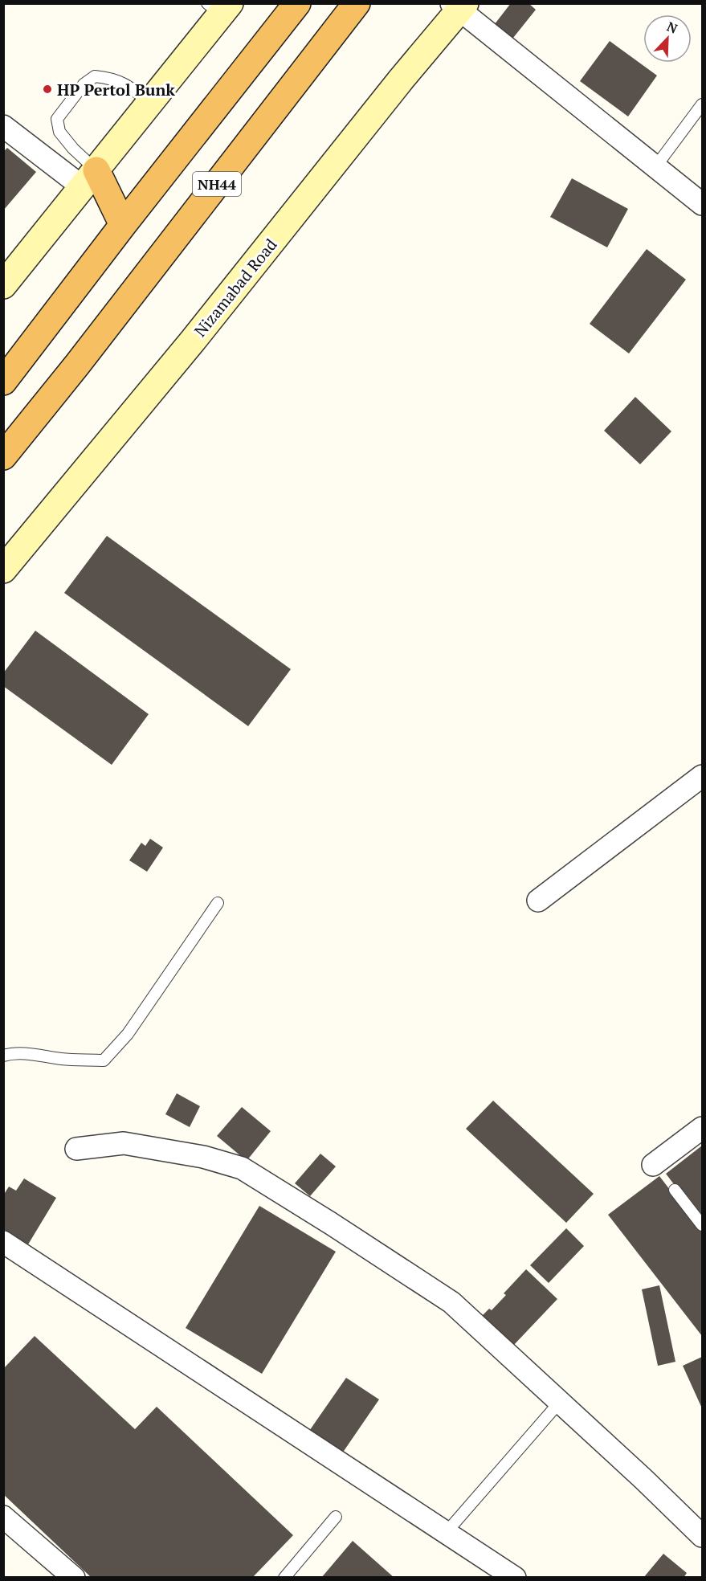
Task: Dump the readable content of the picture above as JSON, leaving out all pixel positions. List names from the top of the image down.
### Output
{
  "streets": {
    "highway": ["NH44"],
    "main road": ["Nizamabad Road"]
  },
  "places": ["HP Pertol Bunk"],
  "north": "top right"
}
